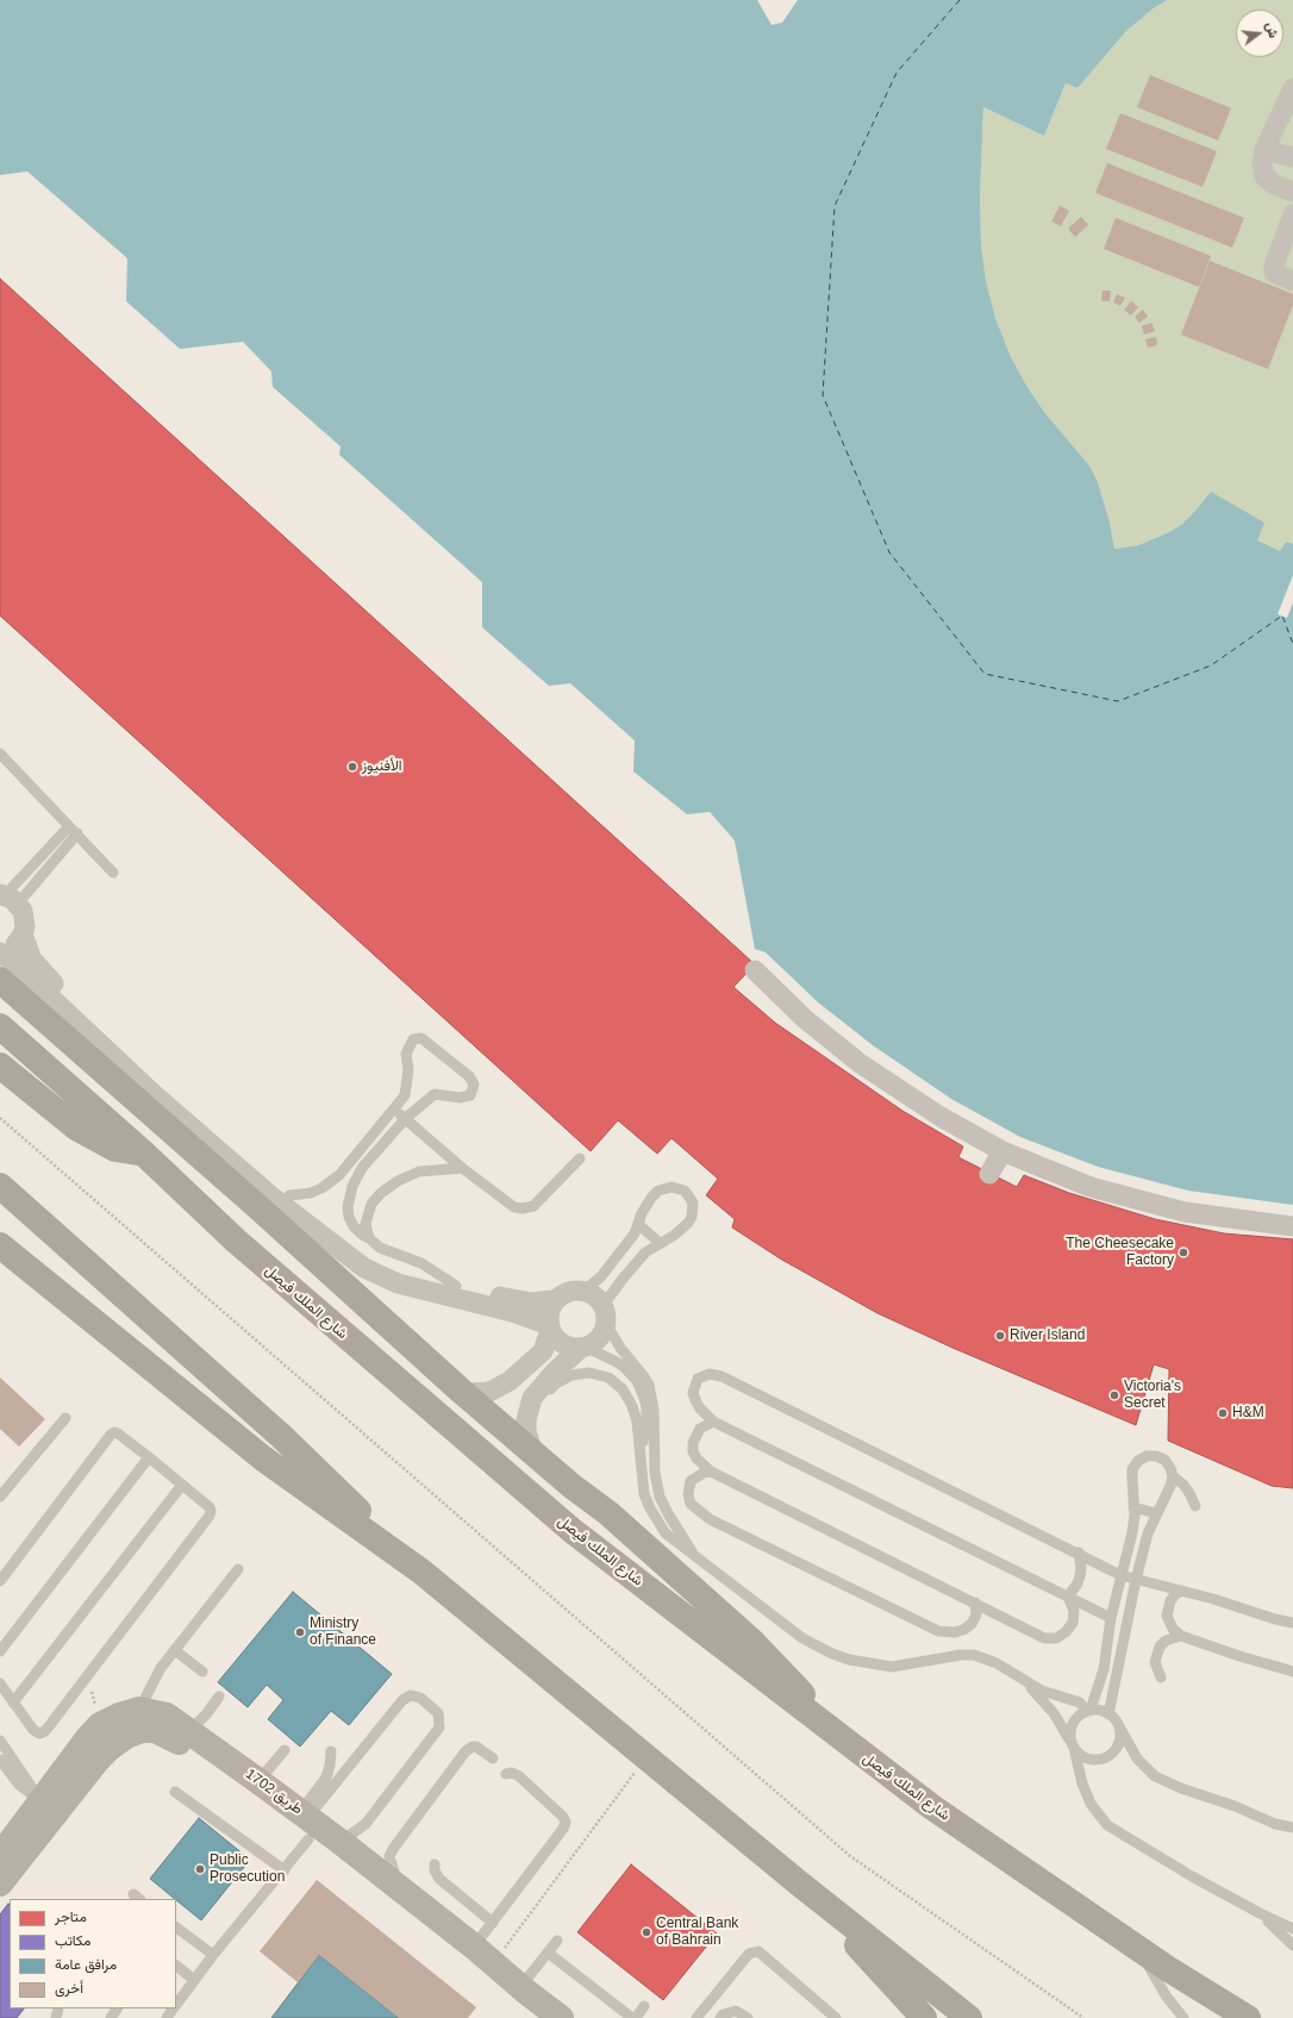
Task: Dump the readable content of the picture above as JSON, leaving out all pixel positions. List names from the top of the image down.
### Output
{
  "streets": {
    "highway": ["شارع الملك فيصل"],
    "street": ["طريق 1702"]
  },
  "places": [
    "الأفنيوز",
    "The Cheesecake Factory",
    "River Island",
    "Victoria's Secret",
    "H&M",
    "Ministry of Finance",
    "Public Prosecution",
    "Central Bank of Bahrain"
  ],
  "legend": [
    "متاجر",
    "مكاتب",
    "مرافق عامة",
    "أخرى"
  ],
  "north": "right"
}
